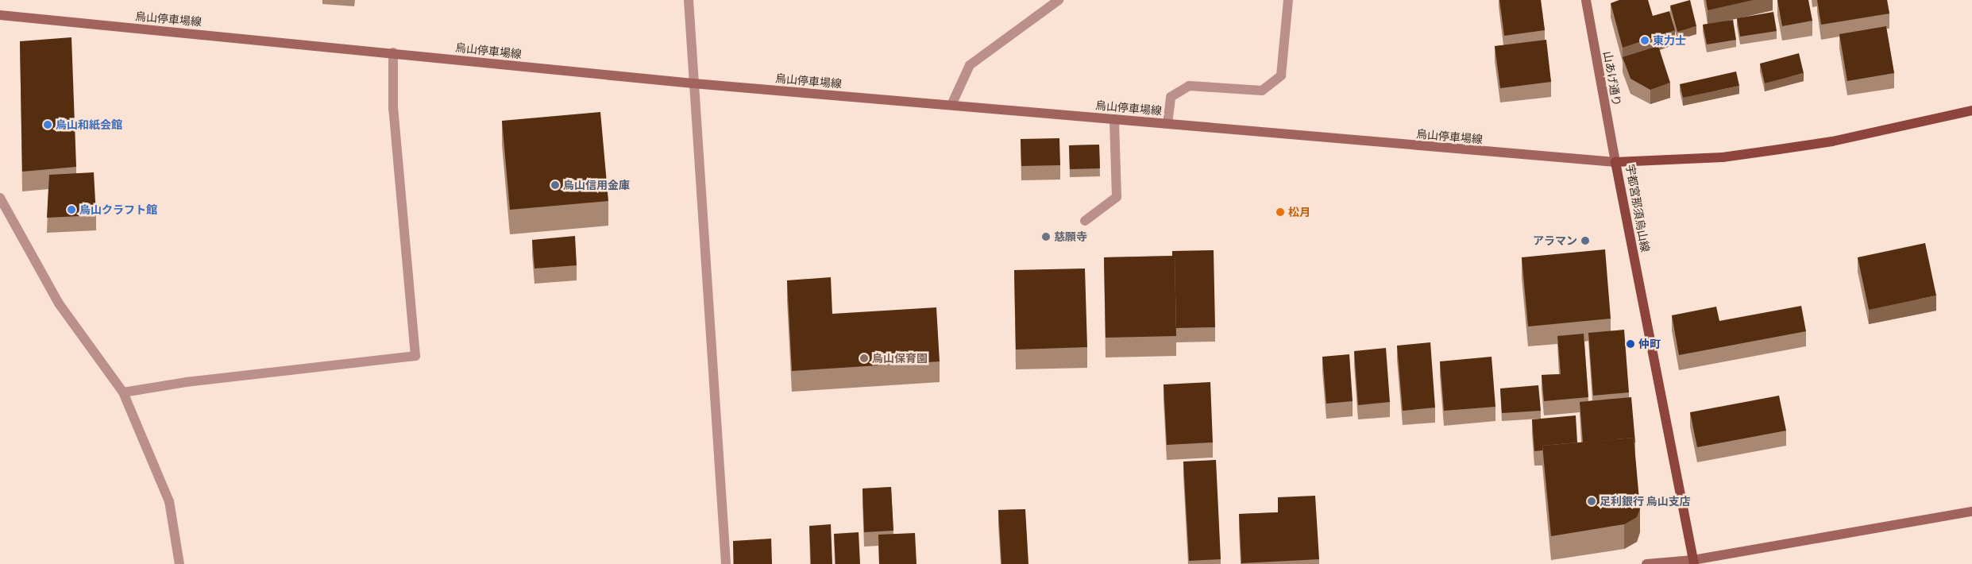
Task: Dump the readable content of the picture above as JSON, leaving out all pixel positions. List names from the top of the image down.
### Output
{
  "streets": {
    "main road": ["烏山停車場線", "山あげ通り", "宇都宮那須烏山線"]
  },
  "crossings": [
    ["烏山停車場線", "山あげ通り"],
    ["烏山停車場線", "宇都宮那須烏山線"],
    ["山あげ通り", "宇都宮那須烏山線"]
  ],
  "places": [
    "東力士",
    "烏山和紙会館",
    "烏山信用金庫",
    "烏山クラフト館",
    "松月",
    "慈願寺",
    "アラマン",
    "仲町",
    "烏山保育園",
    "足利銀行 烏山支店"
  ]
}
